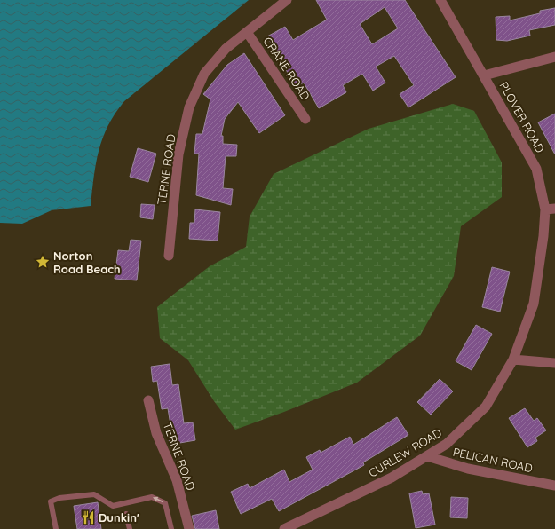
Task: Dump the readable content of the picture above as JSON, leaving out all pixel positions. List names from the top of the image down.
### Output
{
  "streets": {
    "street": [
      "CRANE ROAD",
      "PLOVER ROAD",
      "TERNE ROAD",
      "CURLEW ROAD",
      "PELICAN ROAD"
    ]
  },
  "crossings": [
    ["CRANE ROAD", "TERNE ROAD"],
    ["PLOVER ROAD", "CURLEW ROAD"],
    ["CURLEW ROAD", "PELICAN ROAD"]
  ],
  "places": {
    "place": ["Norton Road Beach"],
    "restaurant": ["Dunkin'"]
  }
}
